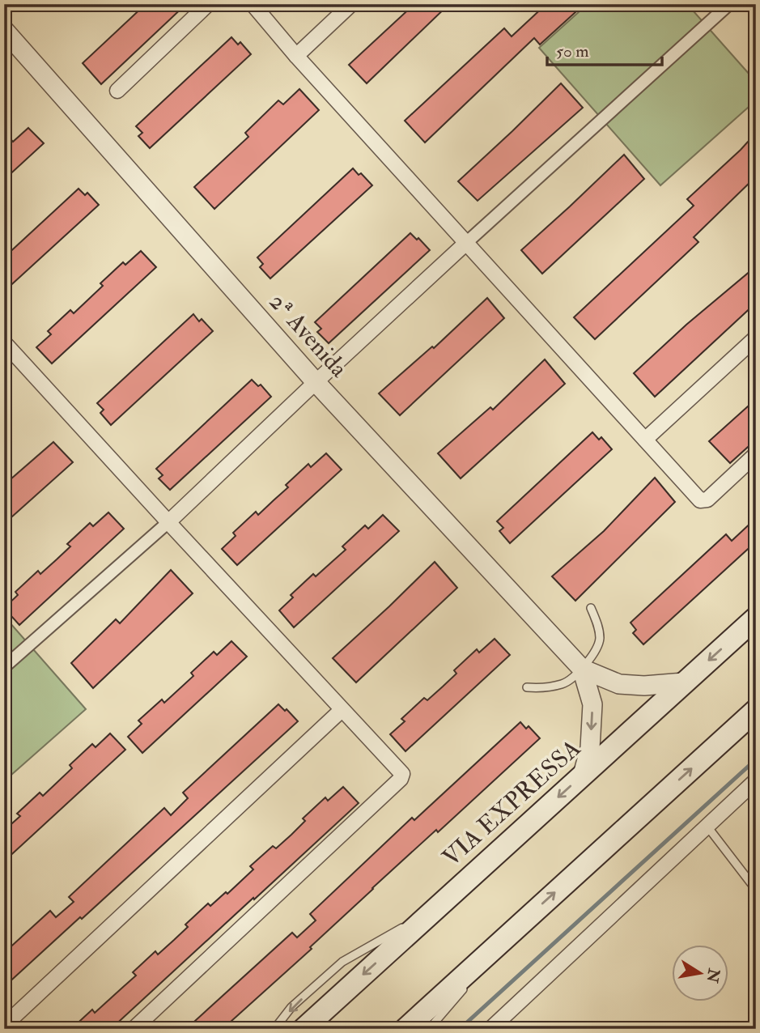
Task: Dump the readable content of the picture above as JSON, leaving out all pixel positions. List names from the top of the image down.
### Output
{
  "streets": {
    "main road": ["VIA EXPRESSA"],
    "street": ["2ª Avenida"]
  },
  "scale_bar": "50 m",
  "north": "right"
}
